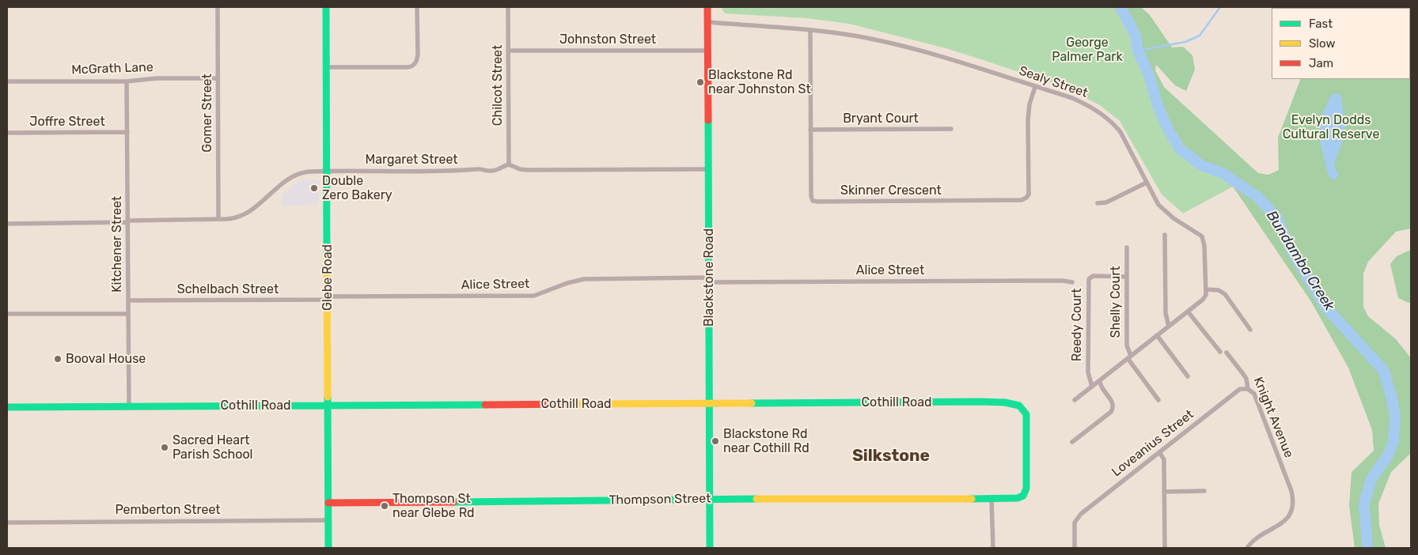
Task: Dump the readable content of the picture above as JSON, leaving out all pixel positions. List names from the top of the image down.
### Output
{
  "streets": {
    "street": [
      "Johnston Street",
      "McGrath Lane",
      "Sealy Street",
      "Chilcot Street",
      "Gomer Street",
      "Bryant Court",
      "Joffre Street",
      "Margaret Street",
      "Skinner Crescent",
      "Kitchener Street",
      "Alice Street",
      "Glebe Road",
      "Blackstone Road",
      "Schelbach Street",
      "Shelly Court",
      "Reedy Court",
      "Cothill Road",
      "Knight Avenue",
      "Loveanius Street",
      "Thompson Street",
      "Pemberton Street"
    ]
  },
  "crossings": [
    ["Johnston Street", "Chilcot Street"],
    ["Johnston Street", "Blackstone Road"],
    ["McGrath Lane", "Gomer Street"],
    ["McGrath Lane", "Kitchener Street"],
    ["Sealy Street", "Skinner Crescent"],
    ["Sealy Street", "Blackstone Road"],
    ["Chilcot Street", "Margaret Street"],
    ["Gomer Street", "Margaret Street"],
    ["Bryant Court", "Skinner Crescent"],
    ["Joffre Street", "Kitchener Street"],
    ["Margaret Street", "Kitchener Street"],
    ["Margaret Street", "Glebe Road"],
    ["Kitchener Street", "Schelbach Street"],
    ["Kitchener Street", "Cothill Road"],
    ["Alice Street", "Glebe Road"],
    ["Alice Street", "Blackstone Road"],
    ["Alice Street", "Schelbach Street"],
    ["Glebe Road", "Schelbach Street"],
    ["Glebe Road", "Cothill Road"],
    ["Glebe Road", "Thompson Street"],
    ["Glebe Road", "Pemberton Street"],
    ["Blackstone Road", "Cothill Road"],
    ["Blackstone Road", "Thompson Street"],
    ["Shelly Court", "Reedy Court"],
    ["Cothill Road", "Thompson Street"],
    ["Knight Avenue", "Loveanius Street"]
  ],
  "districts": ["Silkstone"],
  "water": ["Bundamba Creek"],
  "parks": ["George Palmer Park", "Evelyn Dodds Cultural Reserve"],
  "places": [
    "Blackstone Rd near Johnston St",
    "Double Zero Bakery",
    "Booval House",
    "Blackstone Rd near Cothill Rd",
    "Sacred Heart Parish School",
    "Thompson St near Glebe Rd"
  ],
  "legend": ["Fast", "Slow", "Jam"]
}
